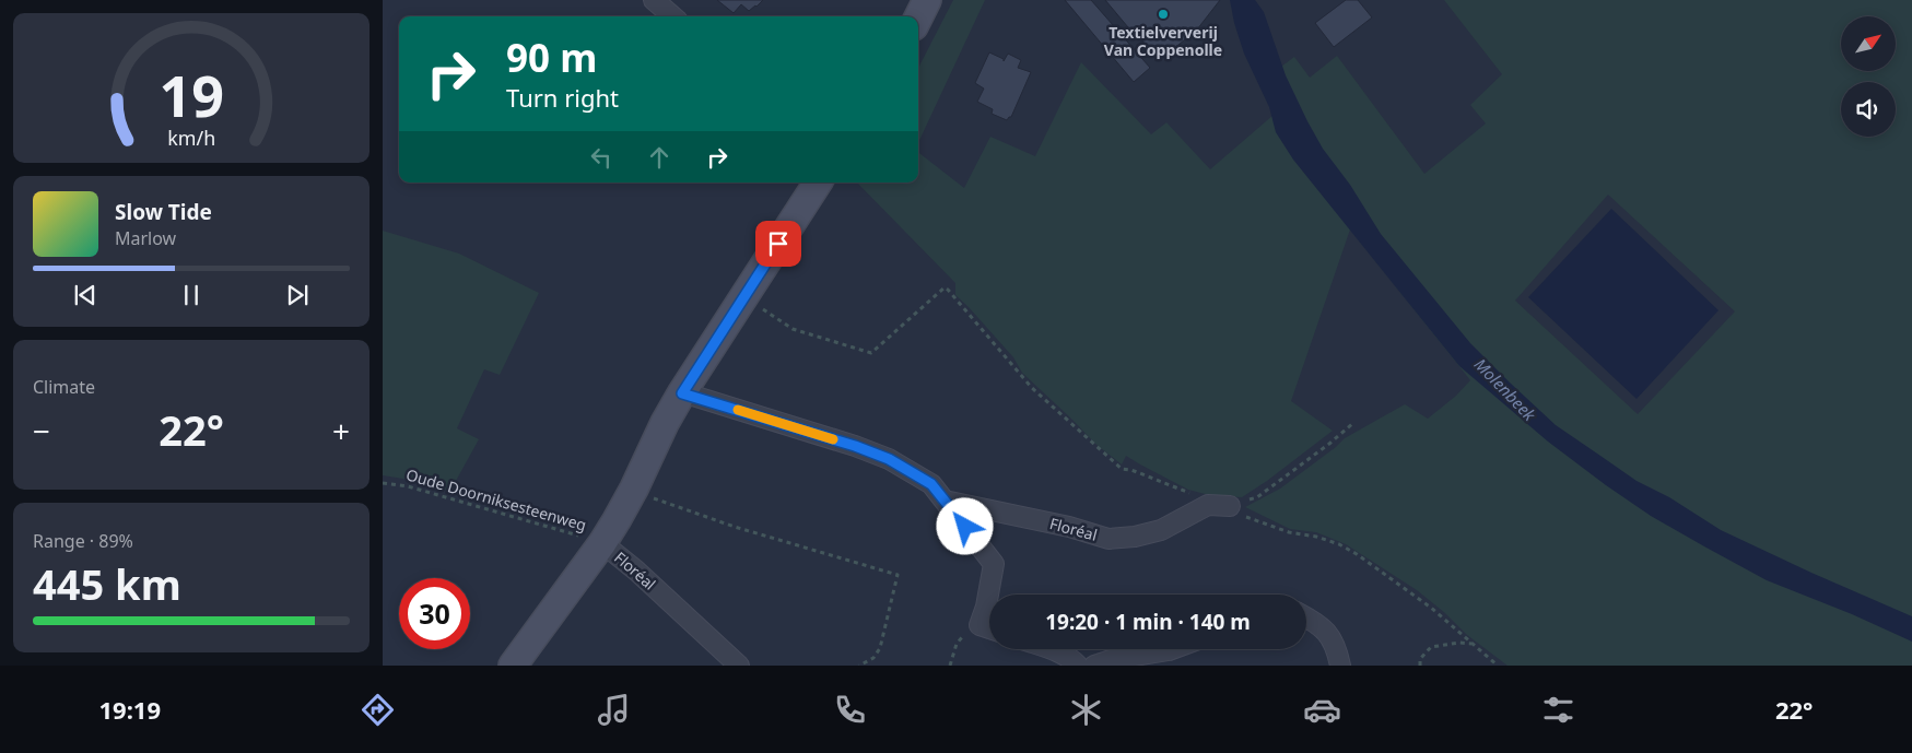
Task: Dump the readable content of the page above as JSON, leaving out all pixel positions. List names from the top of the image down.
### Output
{
  "streets": {
    "street": ["Floréal"],
    "path": ["Oude Doorniksesteenweg"]
  },
  "crossings": [
    ["Oude Doorniksesteenweg", "Floréal"]
  ],
  "water": ["Molenbeek"],
  "places": ["Textielververij Van Coppenolle"],
  "north": "top right",
  "page": {
    "turn": ["90 m", "Turn right"],
    "song": ["Slow Tide", "Marlow"],
    "tile": [
      "Climate",
      ["Range · 89%", "445 km"]
    ],
    "heat": ["−", "22°", "+"],
    "limit": "30",
    "trip": "19:20 · 1 min · 140 m",
    "tabs": ["19:19", "22°"],
    "gauge": ["19", "km/h"]
  }
}
